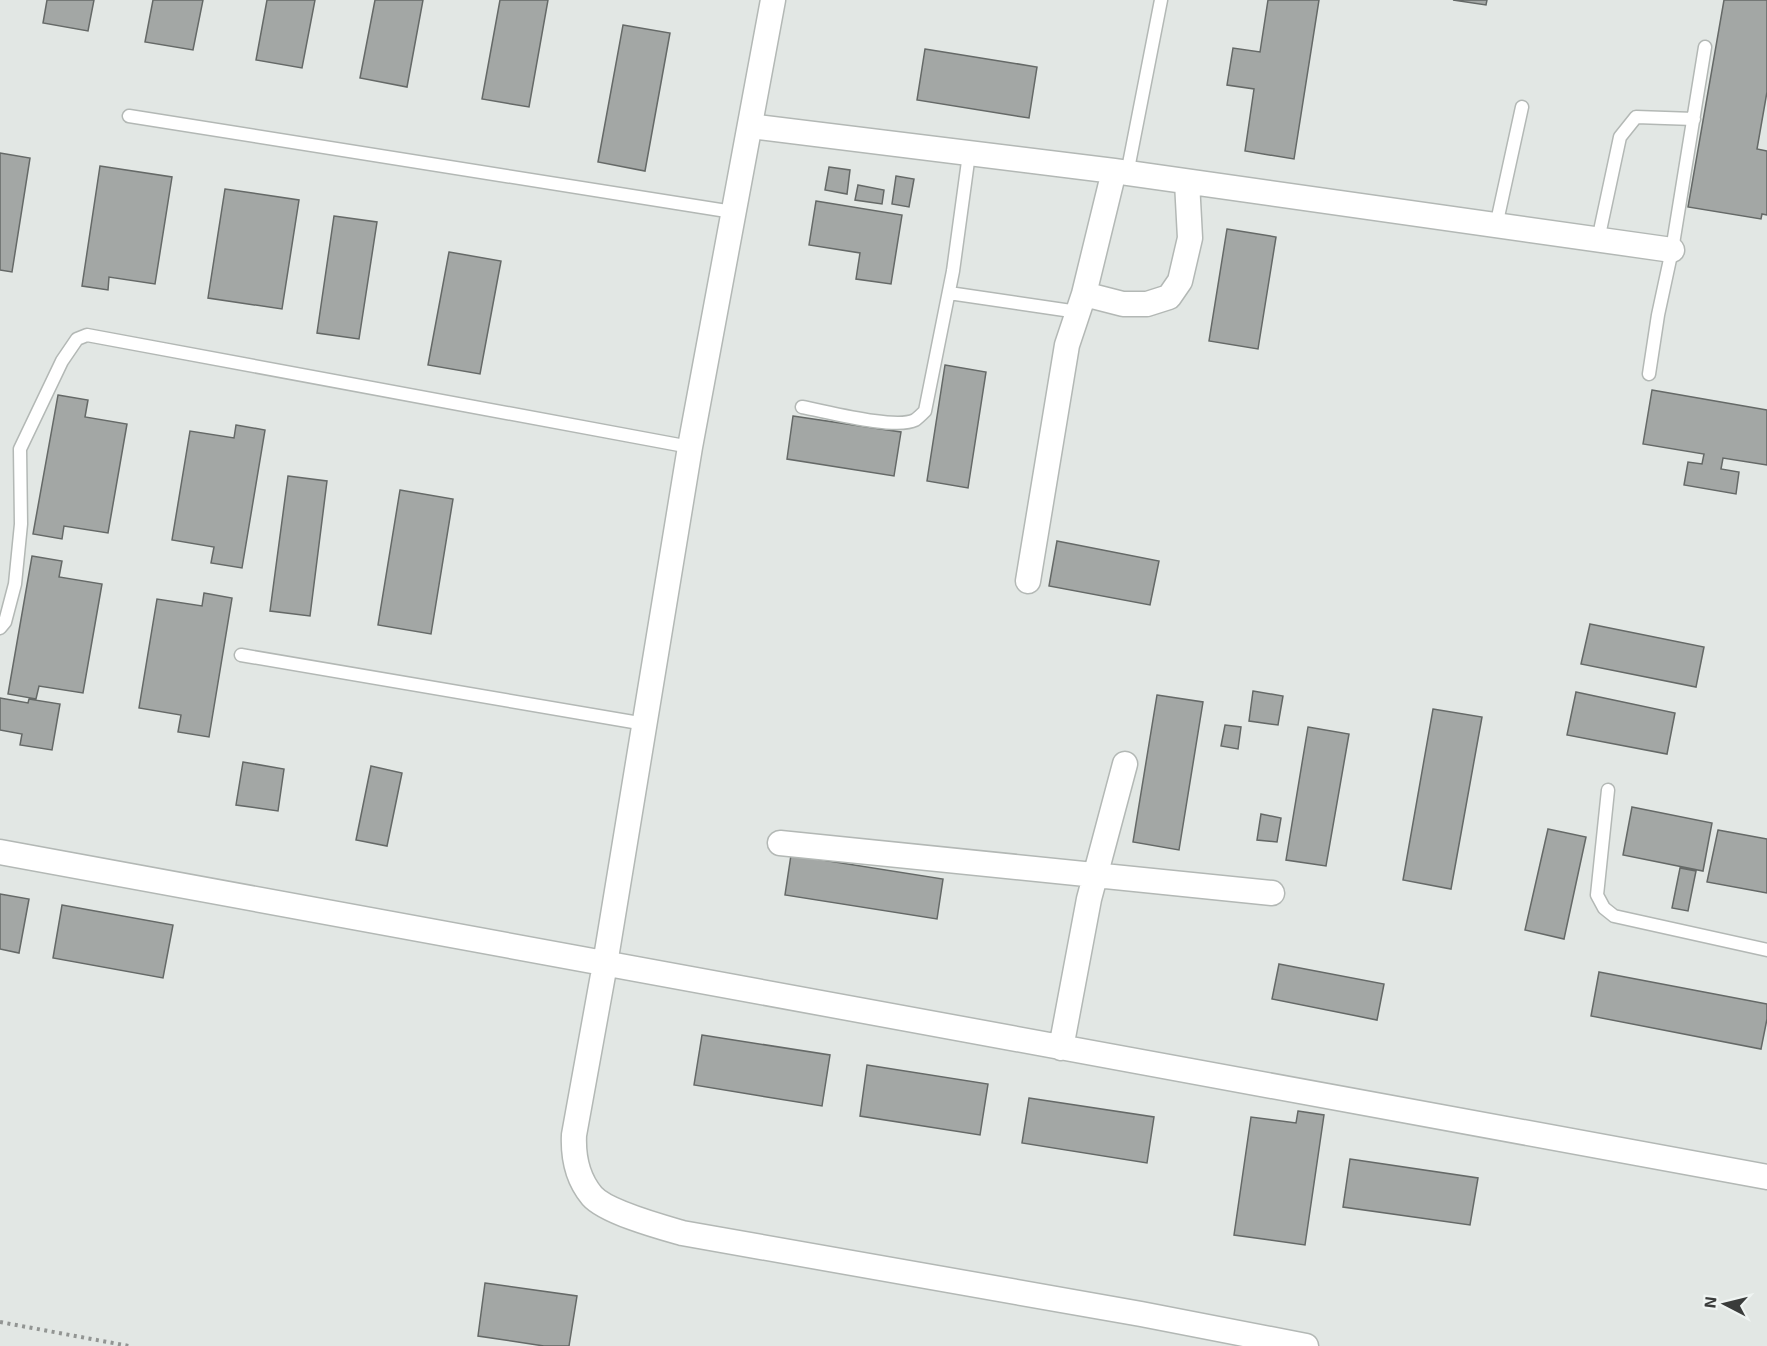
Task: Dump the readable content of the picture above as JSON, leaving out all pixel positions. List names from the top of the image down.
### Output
{
  "north": "left"
}
